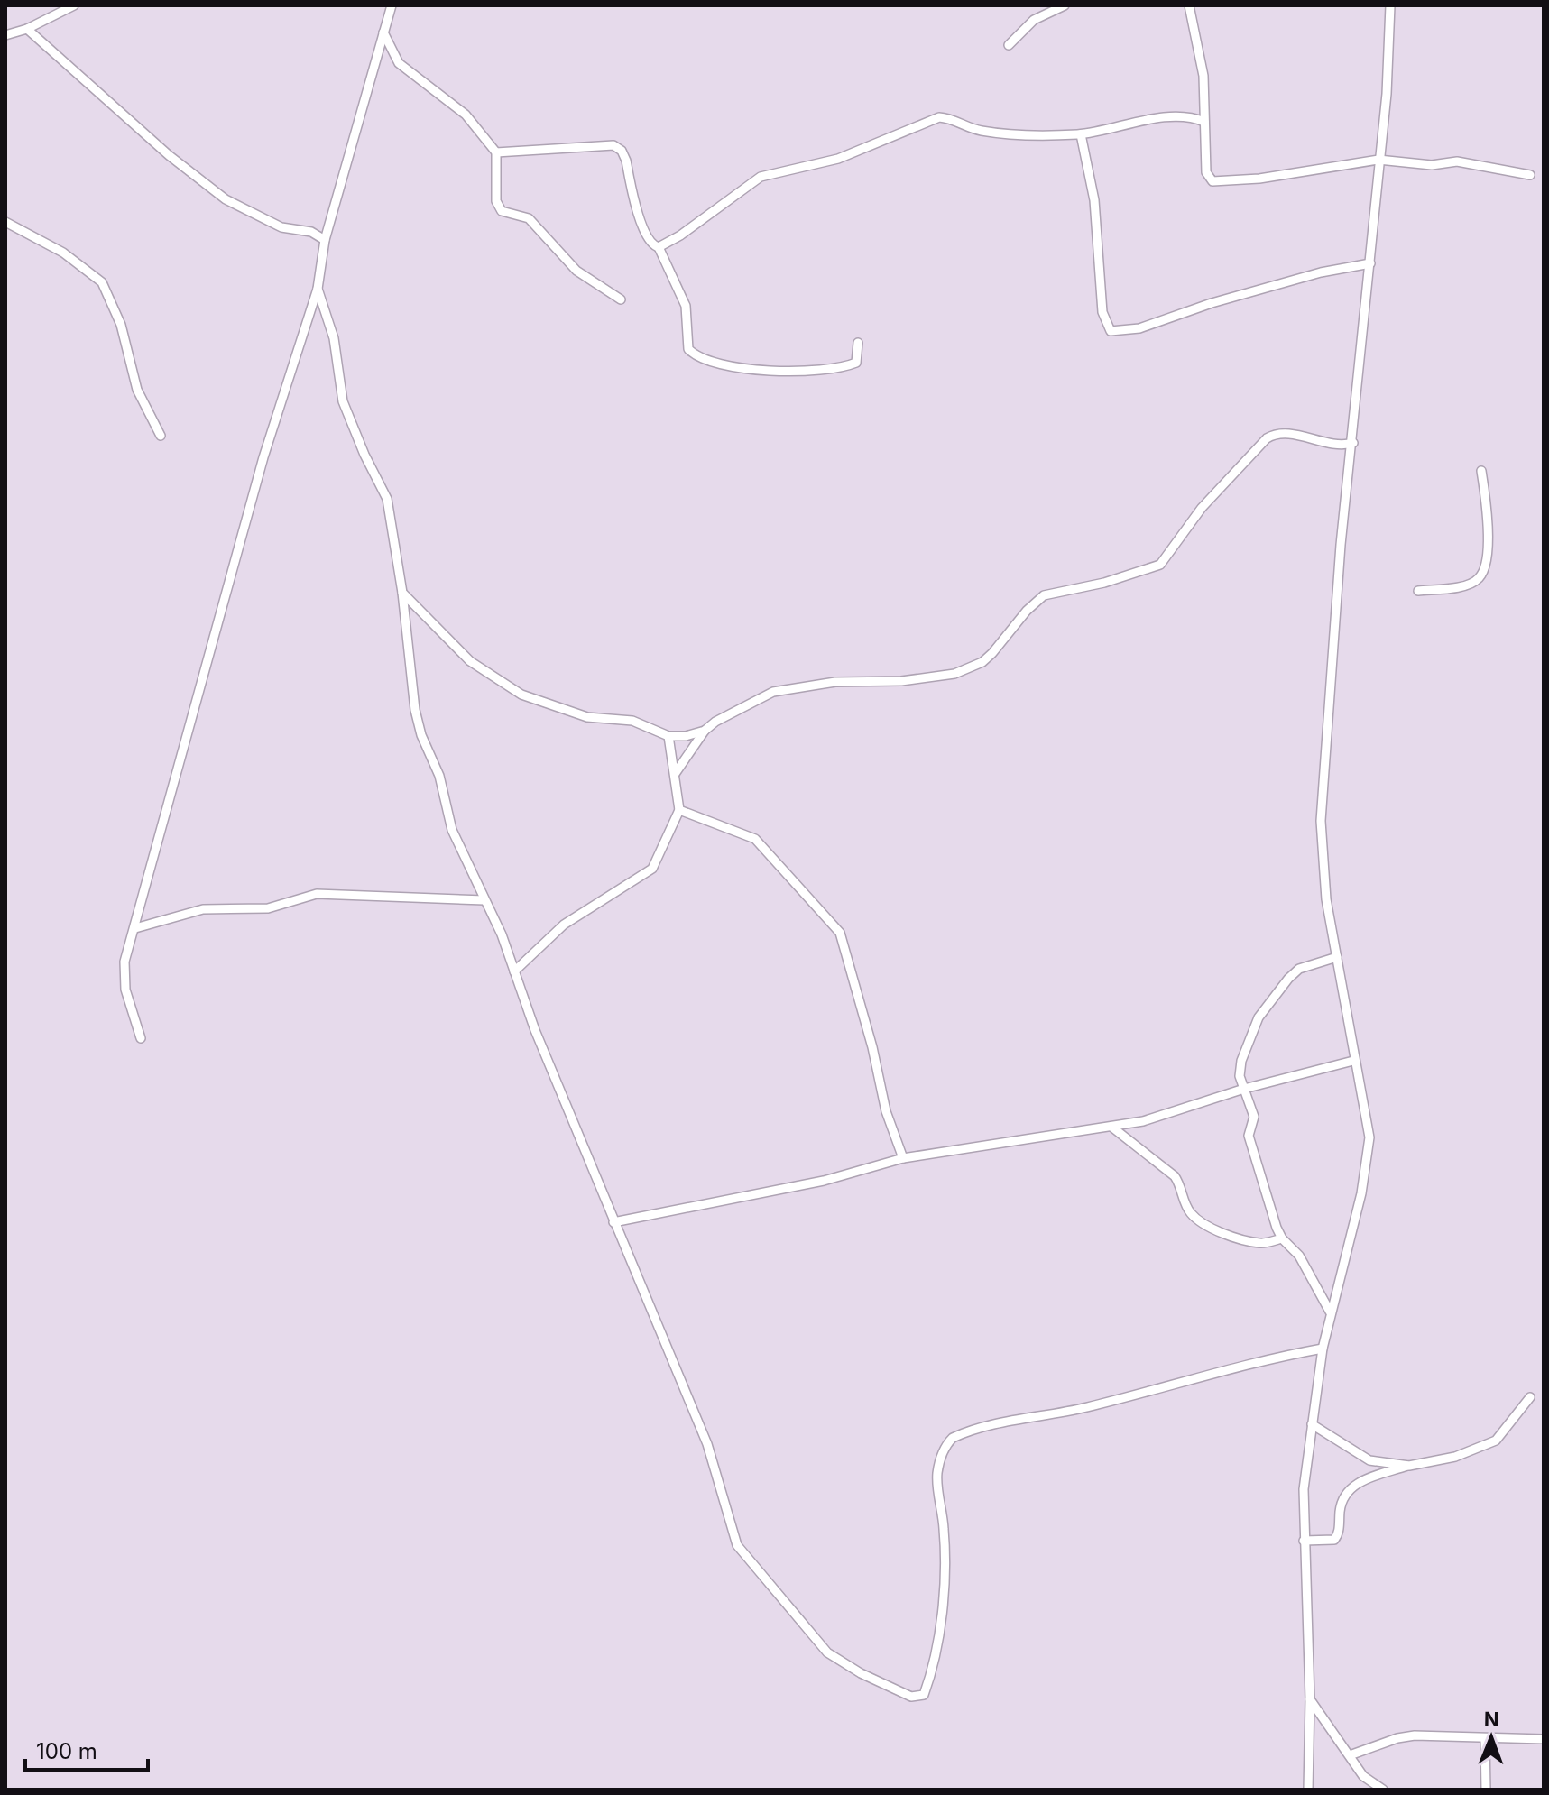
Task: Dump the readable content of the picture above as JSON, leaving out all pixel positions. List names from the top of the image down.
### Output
{
  "scale_bar": "100 m",
  "north": "top"
}
